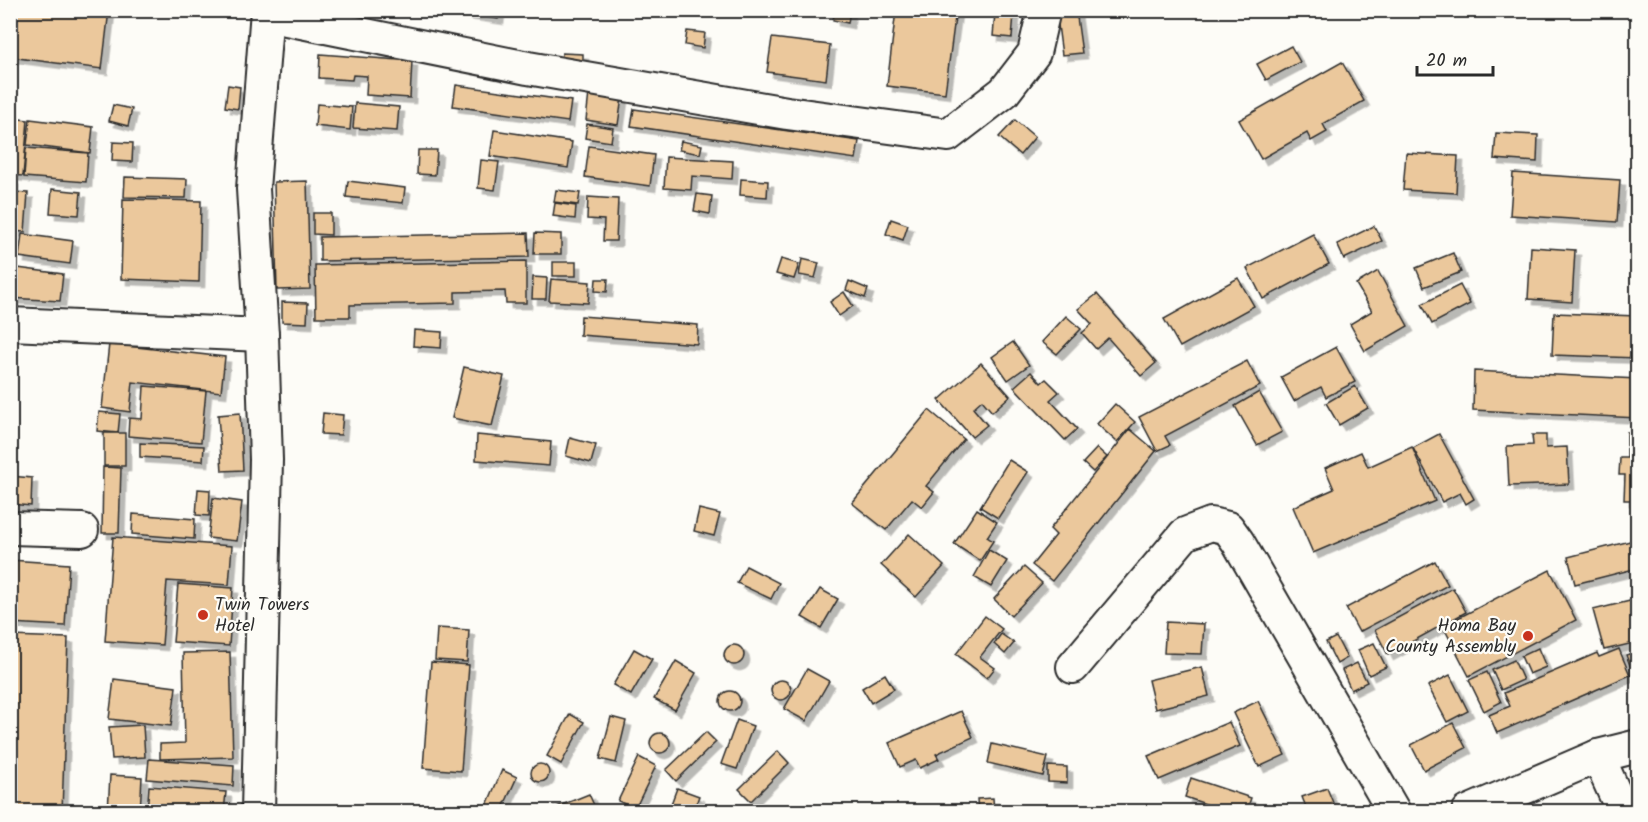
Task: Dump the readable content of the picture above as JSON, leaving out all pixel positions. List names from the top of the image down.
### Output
{
  "places": ["Twin Towers Hotel", "Homa Bay County Assembly"],
  "scale_bar": "20 m"
}
